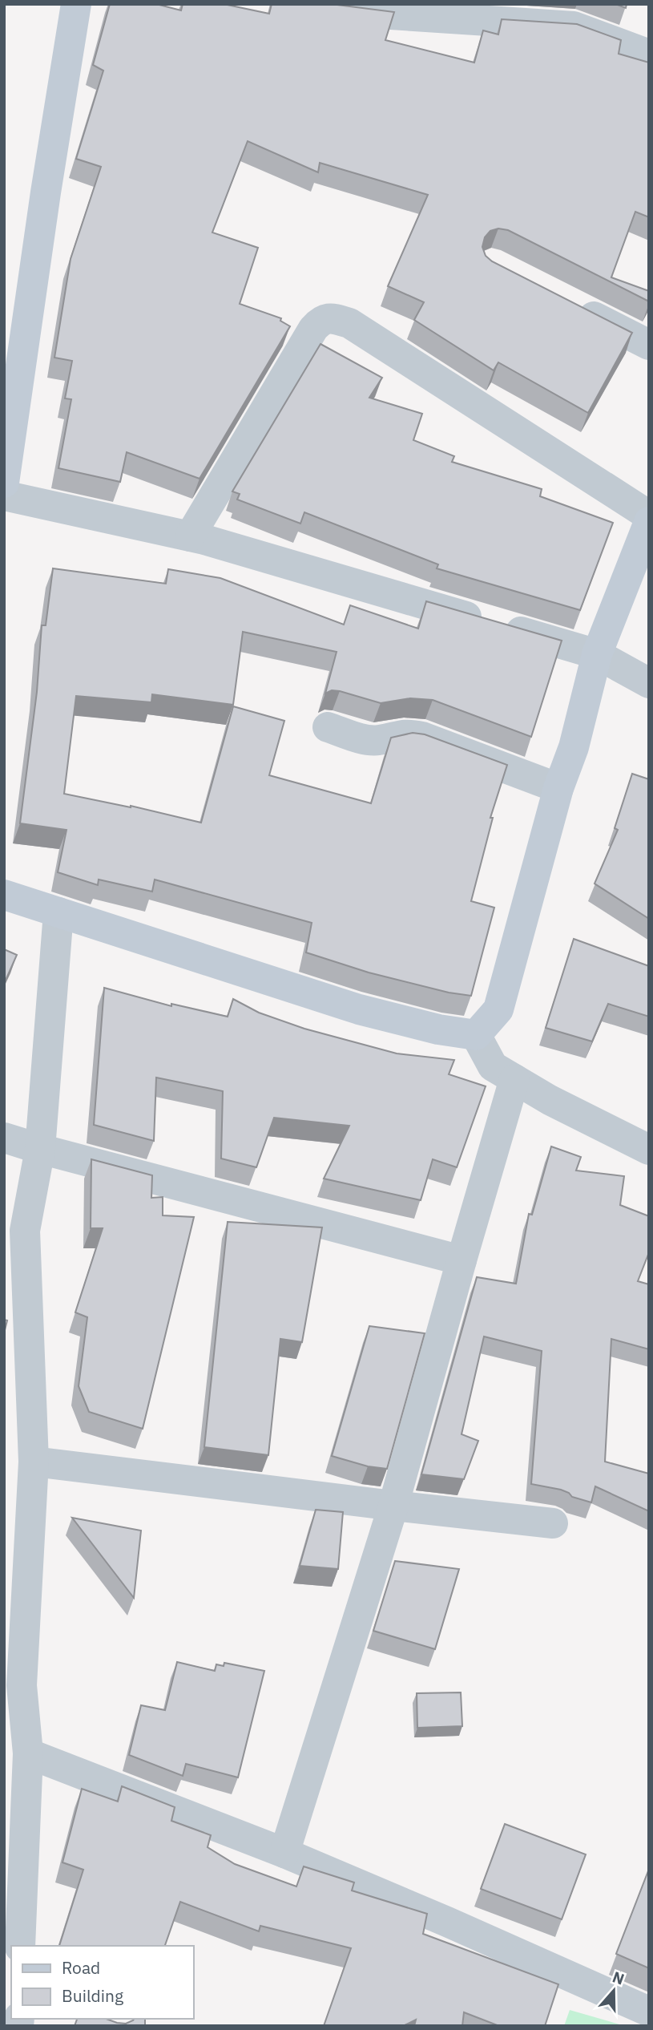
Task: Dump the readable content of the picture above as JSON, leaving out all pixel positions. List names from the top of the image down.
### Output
{
  "legend": ["Road", "Building"],
  "north": "top"
}
